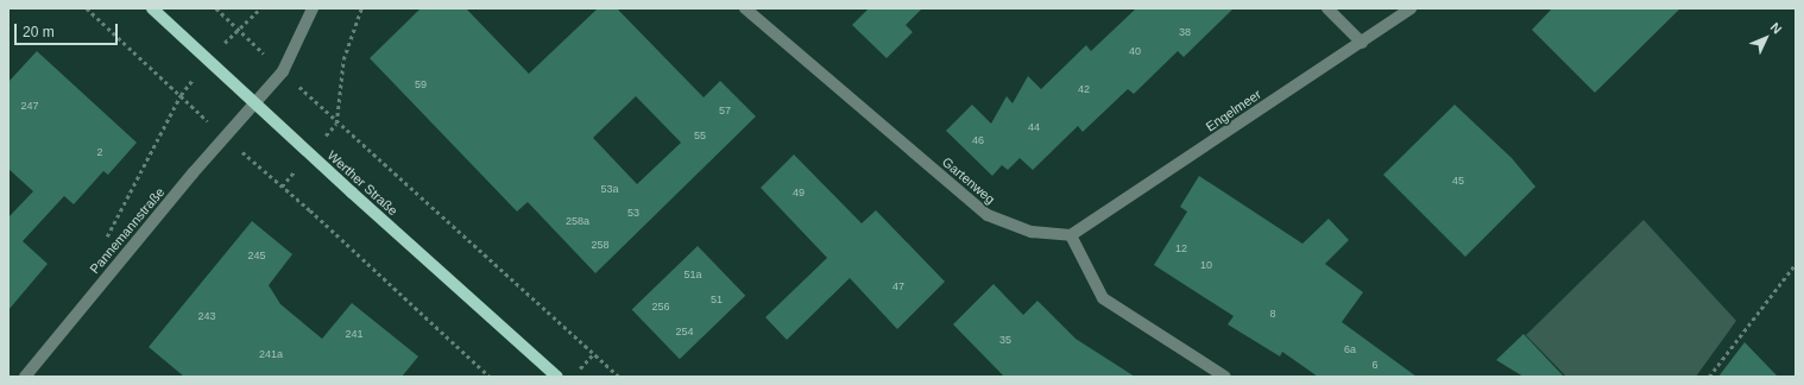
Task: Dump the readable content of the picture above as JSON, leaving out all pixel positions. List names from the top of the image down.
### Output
{
  "streets": {
    "main road": ["Werther Straße"],
    "street": ["Engelmeer", "Gartenweg", "Pannemannstraße"]
  },
  "crossings": [
    ["Engelmeer", "Gartenweg"],
    ["Werther Straße", "Pannemannstraße"]
  ],
  "house_numbers": [
    "38",
    "40",
    "59",
    "42",
    "247",
    "57",
    "44",
    "55",
    "46",
    "2",
    "45",
    "53a",
    "49",
    "53",
    "258a",
    "258",
    "12",
    "245",
    "10",
    "51a",
    "47",
    "51",
    "256",
    "8",
    "243",
    "254",
    "241",
    "35",
    "6a",
    "241a",
    "6"
  ],
  "scale_bar": "20 m",
  "north": "top right"
}
